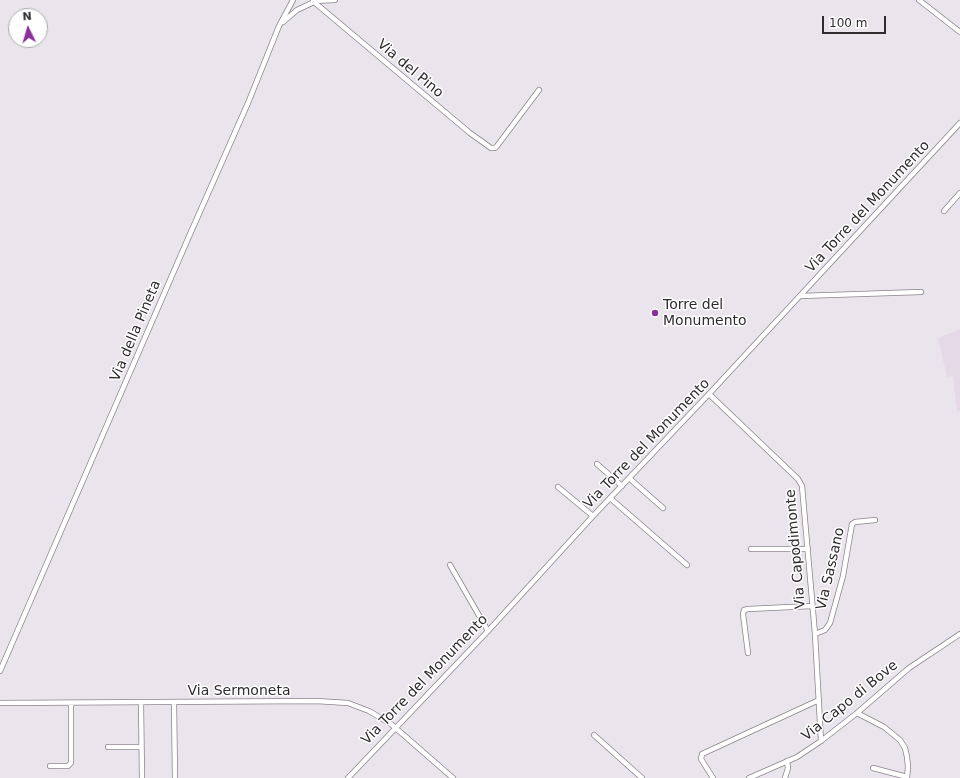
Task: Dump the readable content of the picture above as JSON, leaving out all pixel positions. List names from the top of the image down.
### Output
{
  "streets": {
    "street": [
      "Via del Pino",
      "Via Torre del Monumento",
      "Via della Pineta",
      "Via Capodimonte",
      "Via Sassano",
      "Via Sermoneta",
      "Via Capo di Bove"
    ]
  },
  "crossings": [
    ["Via Torre del Monumento", "Via Capodimonte"],
    ["Via Torre del Monumento", "Via Sermoneta"],
    ["Via Capodimonte", "Via Sassano"],
    ["Via Capodimonte", "Via Capo di Bove"]
  ],
  "places": ["Torre del Monumento"],
  "scale_bar": "100 m",
  "north": "top"
}
